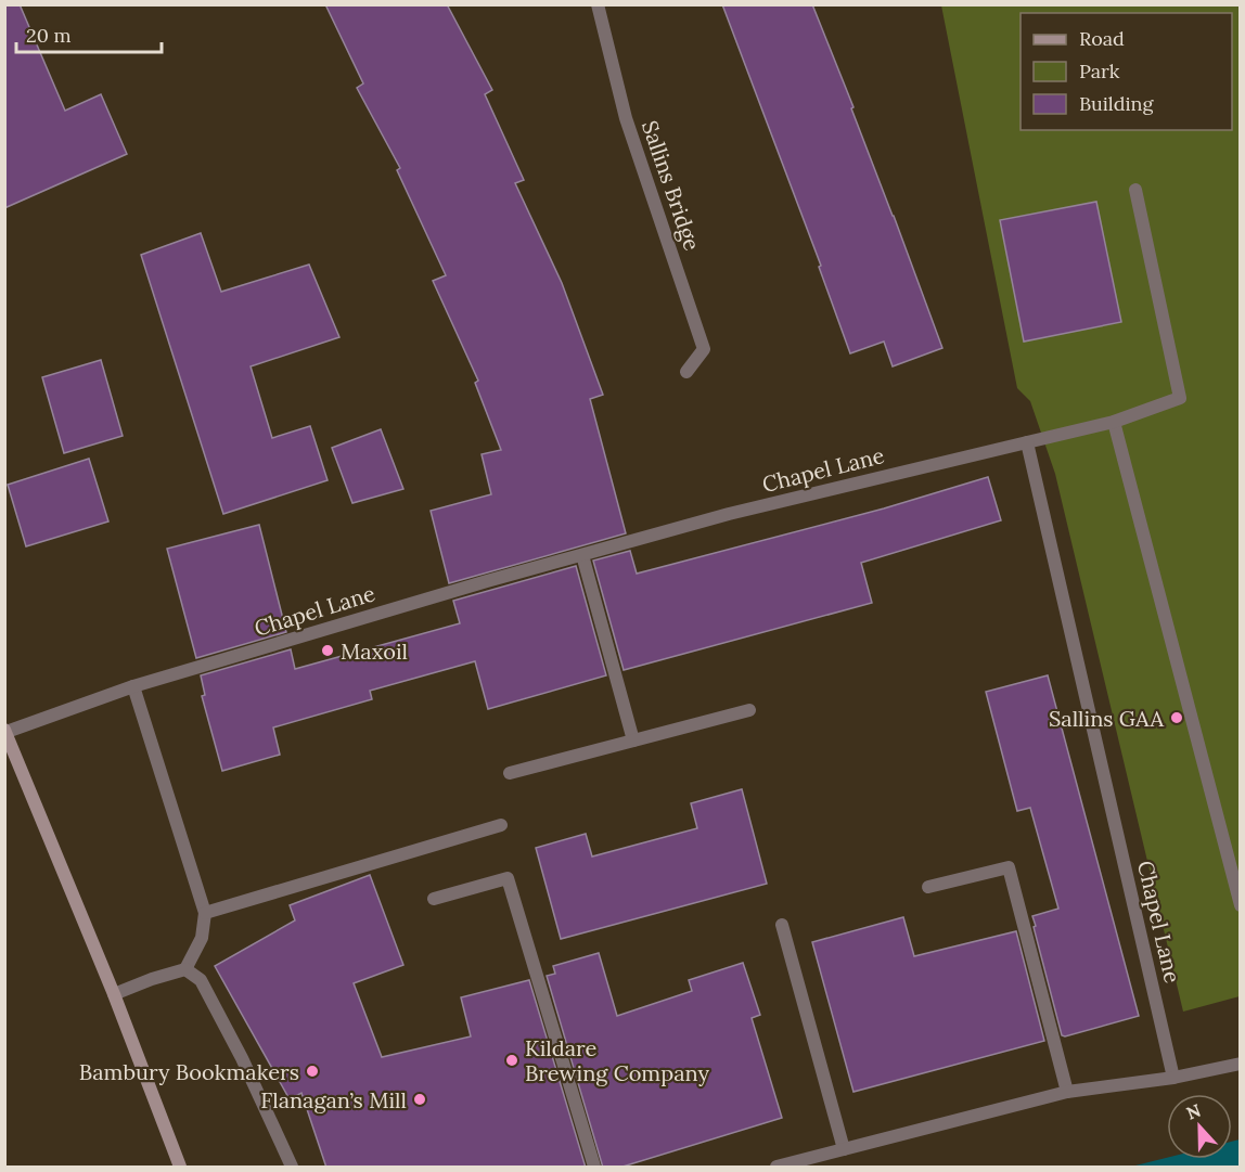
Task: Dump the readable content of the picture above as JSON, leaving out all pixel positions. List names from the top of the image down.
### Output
{
  "streets": {
    "street": ["Sallins Bridge", "Chapel Lane"]
  },
  "places": [
    "Maxoil",
    "Sallins GAA",
    "Kildare Brewing Company",
    "Bambury Bookmakers",
    "Flanagan’s Mill"
  ],
  "legend": ["Road", "Park", "Building"],
  "scale_bar": "20 m",
  "north": "top"
}
